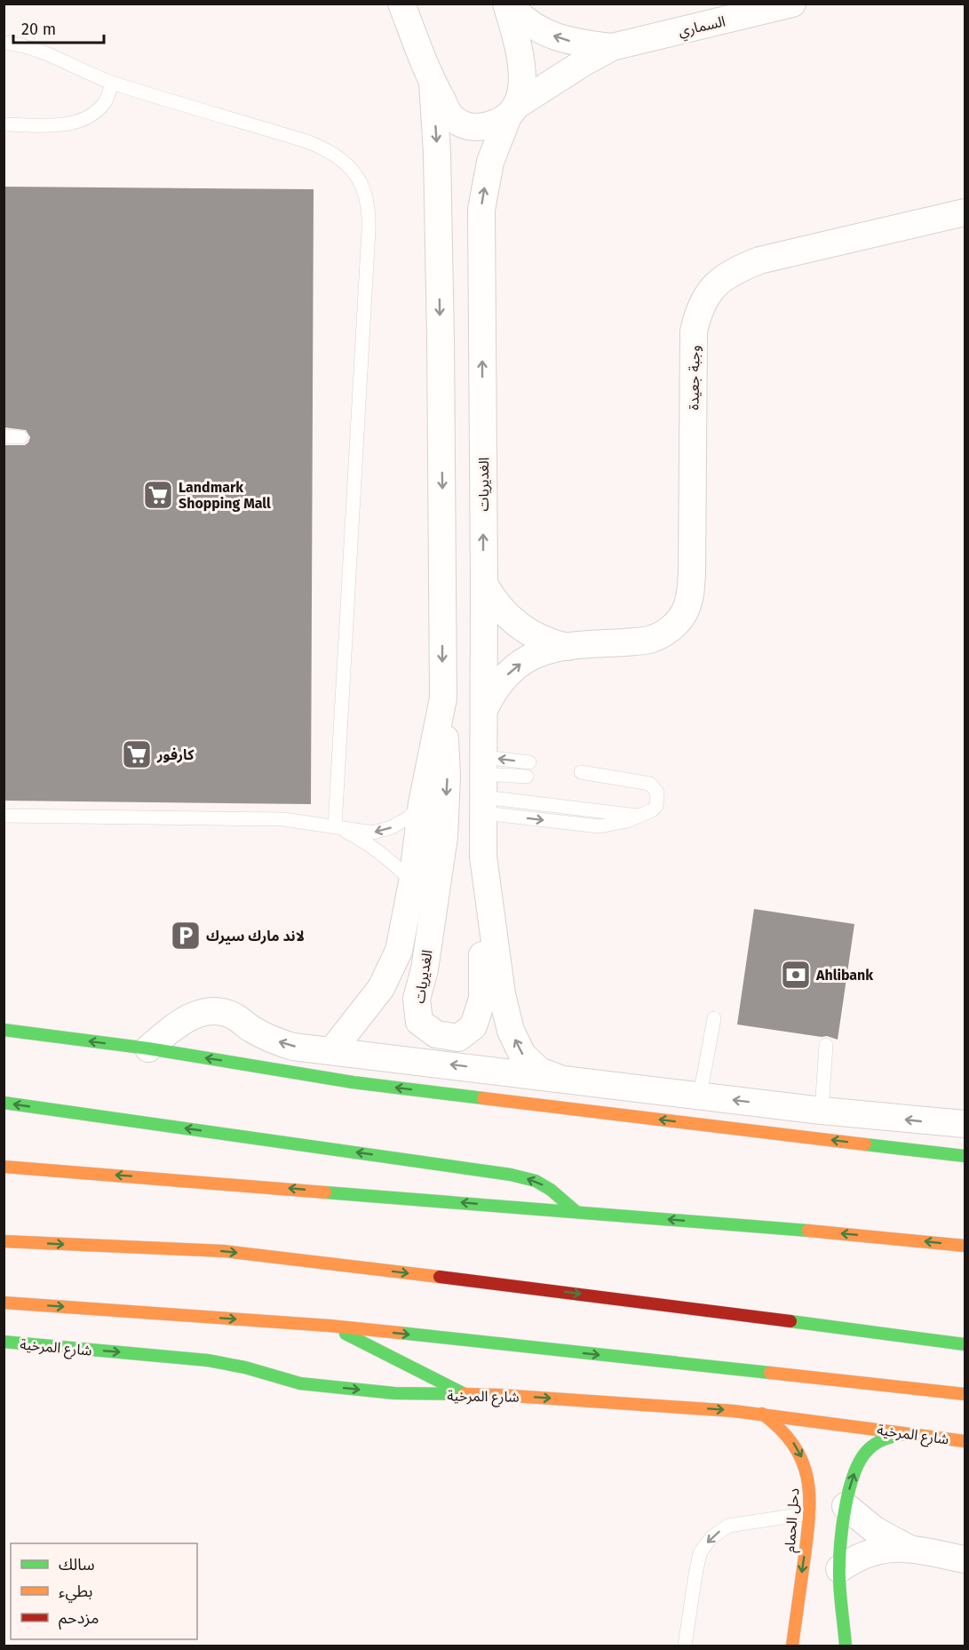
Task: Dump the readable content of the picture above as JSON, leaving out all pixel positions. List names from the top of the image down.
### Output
{
  "streets": {
    "main road": ["شارع المرخية", "دحل الحمام"],
    "street": ["السماري", "وجبة جعيدة", "الغديريات"]
  },
  "crossings": [
    ["السماري", "الغديريات"],
    ["وجبة جعيدة", "الغديريات"],
    ["شارع المرخية", "دحل الحمام"]
  ],
  "places": {
    "supermarket": ["Landmark Shopping Mall", "كارفور"],
    "parking": ["لاند مارك سيرك"],
    "bank": ["Ahlibank"]
  },
  "legend": ["سالك", "بطيء", "مزدحم"],
  "scale_bar": "20 m"
}
